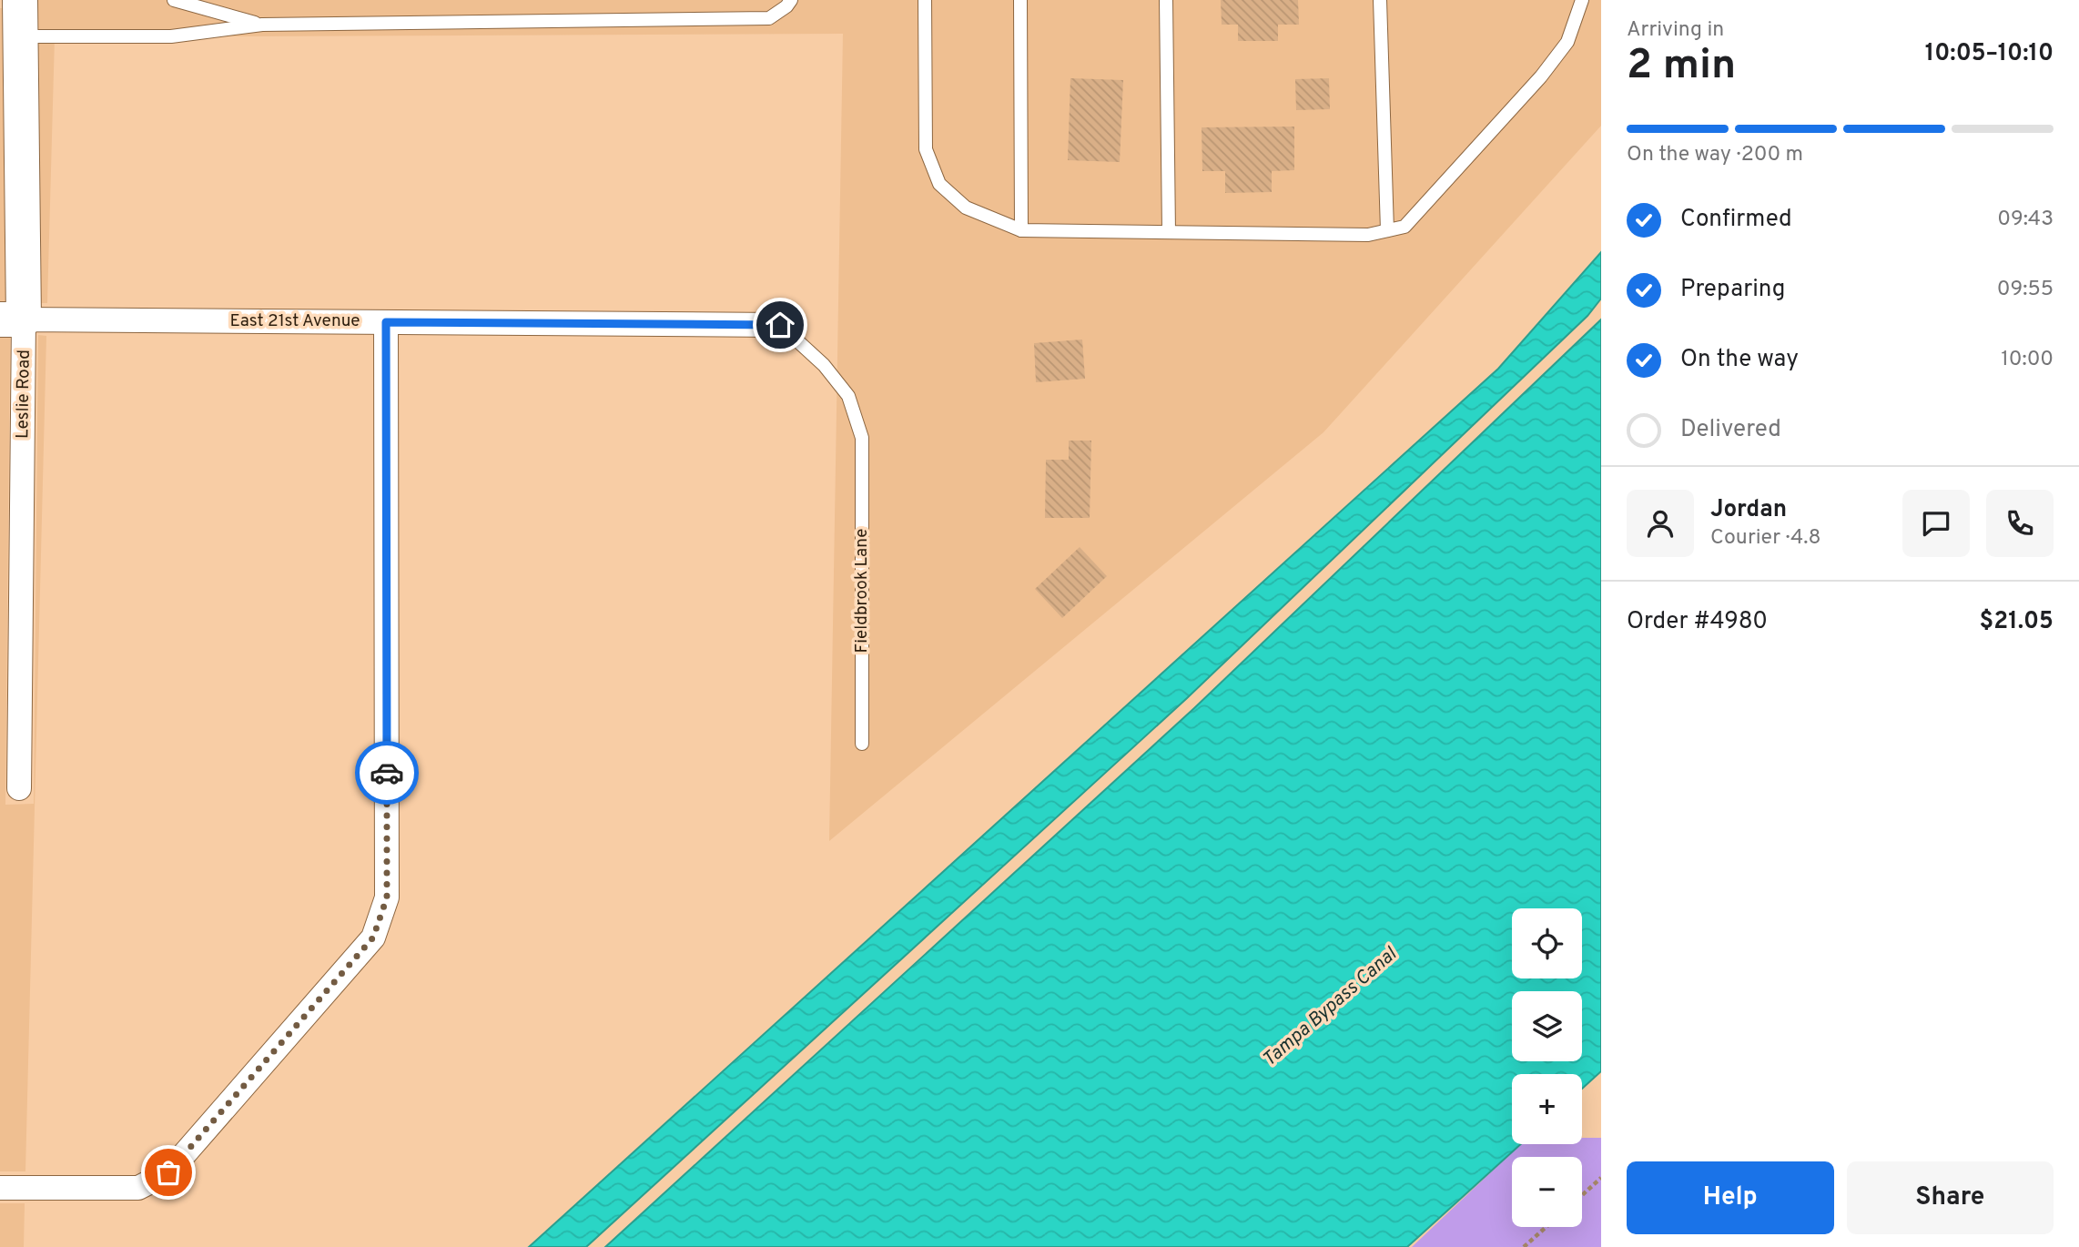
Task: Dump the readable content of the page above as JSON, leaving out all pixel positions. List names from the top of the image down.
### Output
{
  "streets": {
    "main road": ["Leslie Road"],
    "street": ["East 21st Avenue"],
    "lane": ["Fieldbrook Lane"]
  },
  "crossings": [
    ["East 21st Avenue", "Leslie Road"],
    ["East 21st Avenue", "Fieldbrook Lane"]
  ],
  "water": ["Tampa Bypass Canal"],
  "page": {
    "heading": ["2 min", "Arriving in", "10:05–10:10"],
    "panel": [
      "Jordan",
      "Courier · 4.8",
      "Order #4980",
      "$21.05"
    ],
    "bar": "On the way · 200 m",
    "list": [
      ["Confirmed", "09:43"],
      ["Preparing", "09:55"],
      ["On the way", "10:00"],
      "Delivered"
    ],
    "map_buttons": ["+", "−"],
    "buttons": ["Help", "Share"]
  }
}
